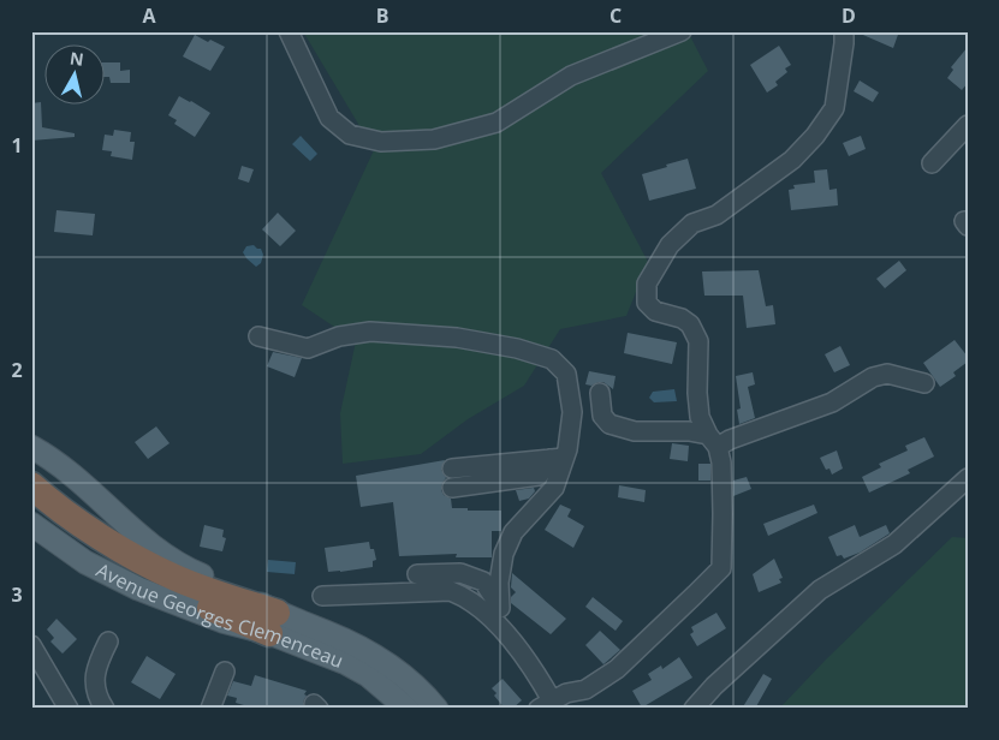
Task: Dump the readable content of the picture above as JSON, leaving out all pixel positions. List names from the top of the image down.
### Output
{
  "streets": {
    "main road": ["Avenue Georges Clemenceau"]
  },
  "north": "top",
  "grid": {
    "columns": [
      "A",
      "B",
      "C",
      "D"
    ],
    "rows": ["1", "2", "3"]
  }
}
